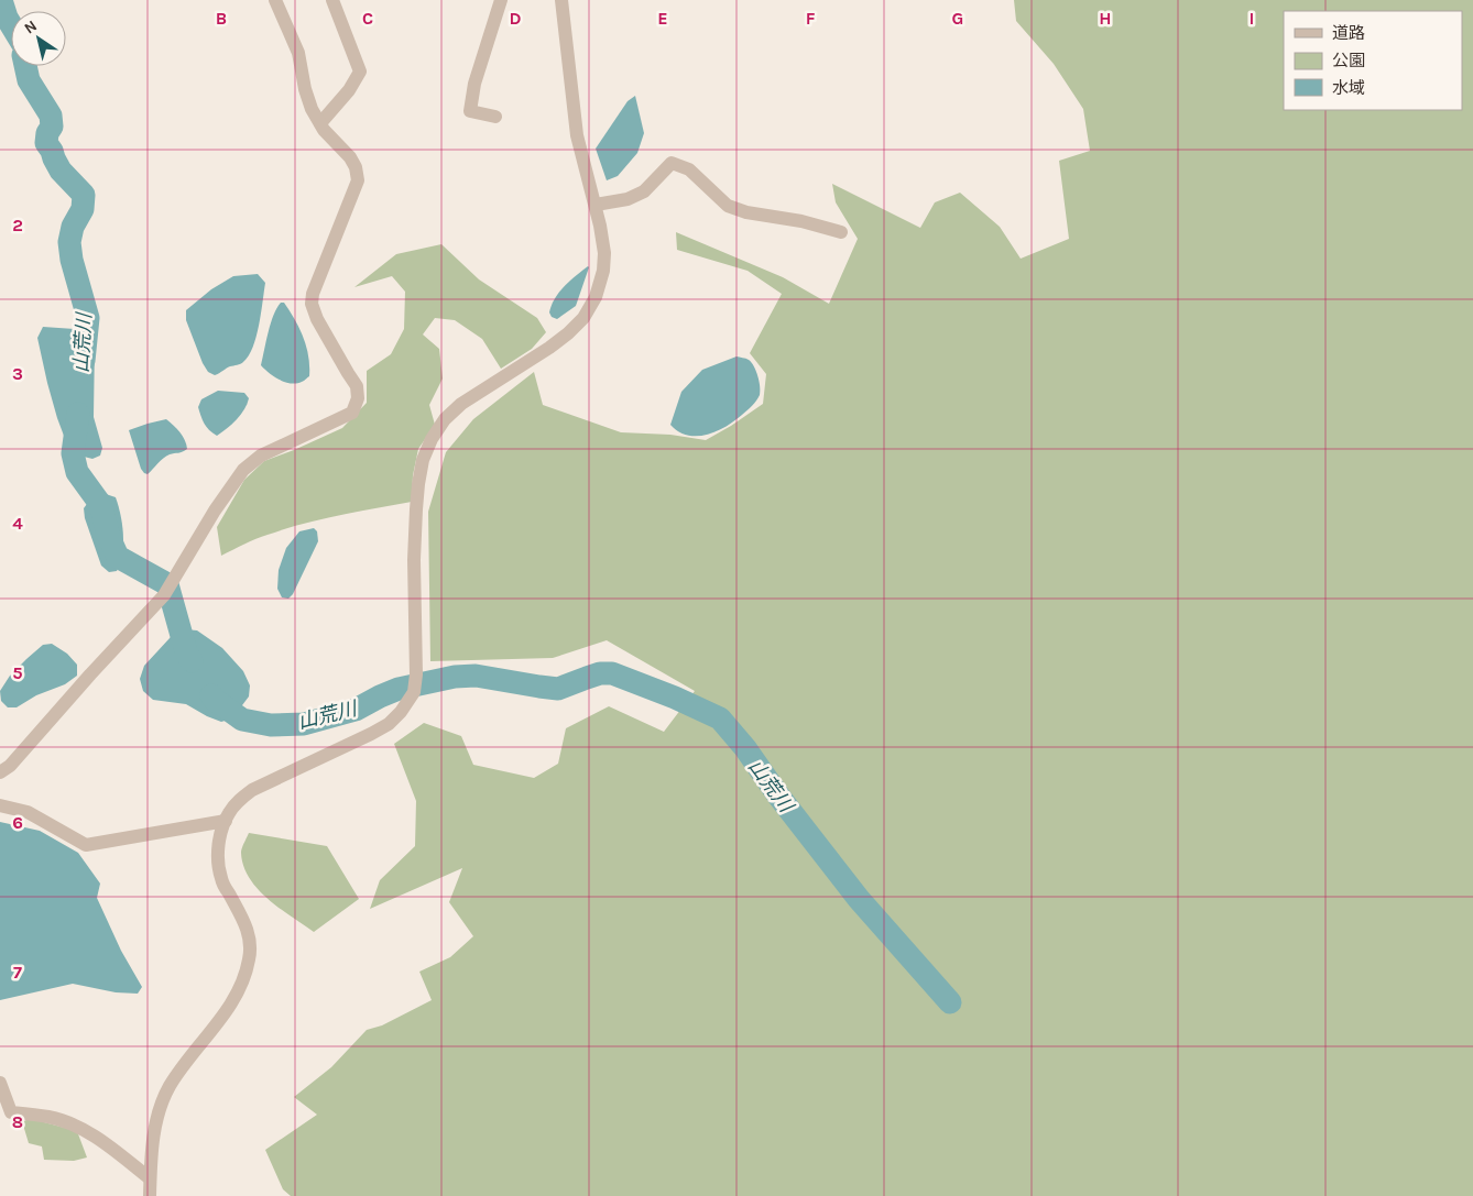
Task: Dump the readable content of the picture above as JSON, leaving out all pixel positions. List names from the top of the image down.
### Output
{
  "water": ["山荒川"],
  "legend": ["道路", "公園", "水域"],
  "north": "top left",
  "grid": {
    "columns": [
      "B",
      "C",
      "D",
      "E",
      "F",
      "G",
      "H",
      "I"
    ],
    "rows": [
      "2",
      "3",
      "4",
      "5",
      "6",
      "7",
      "8"
    ]
  }
}
